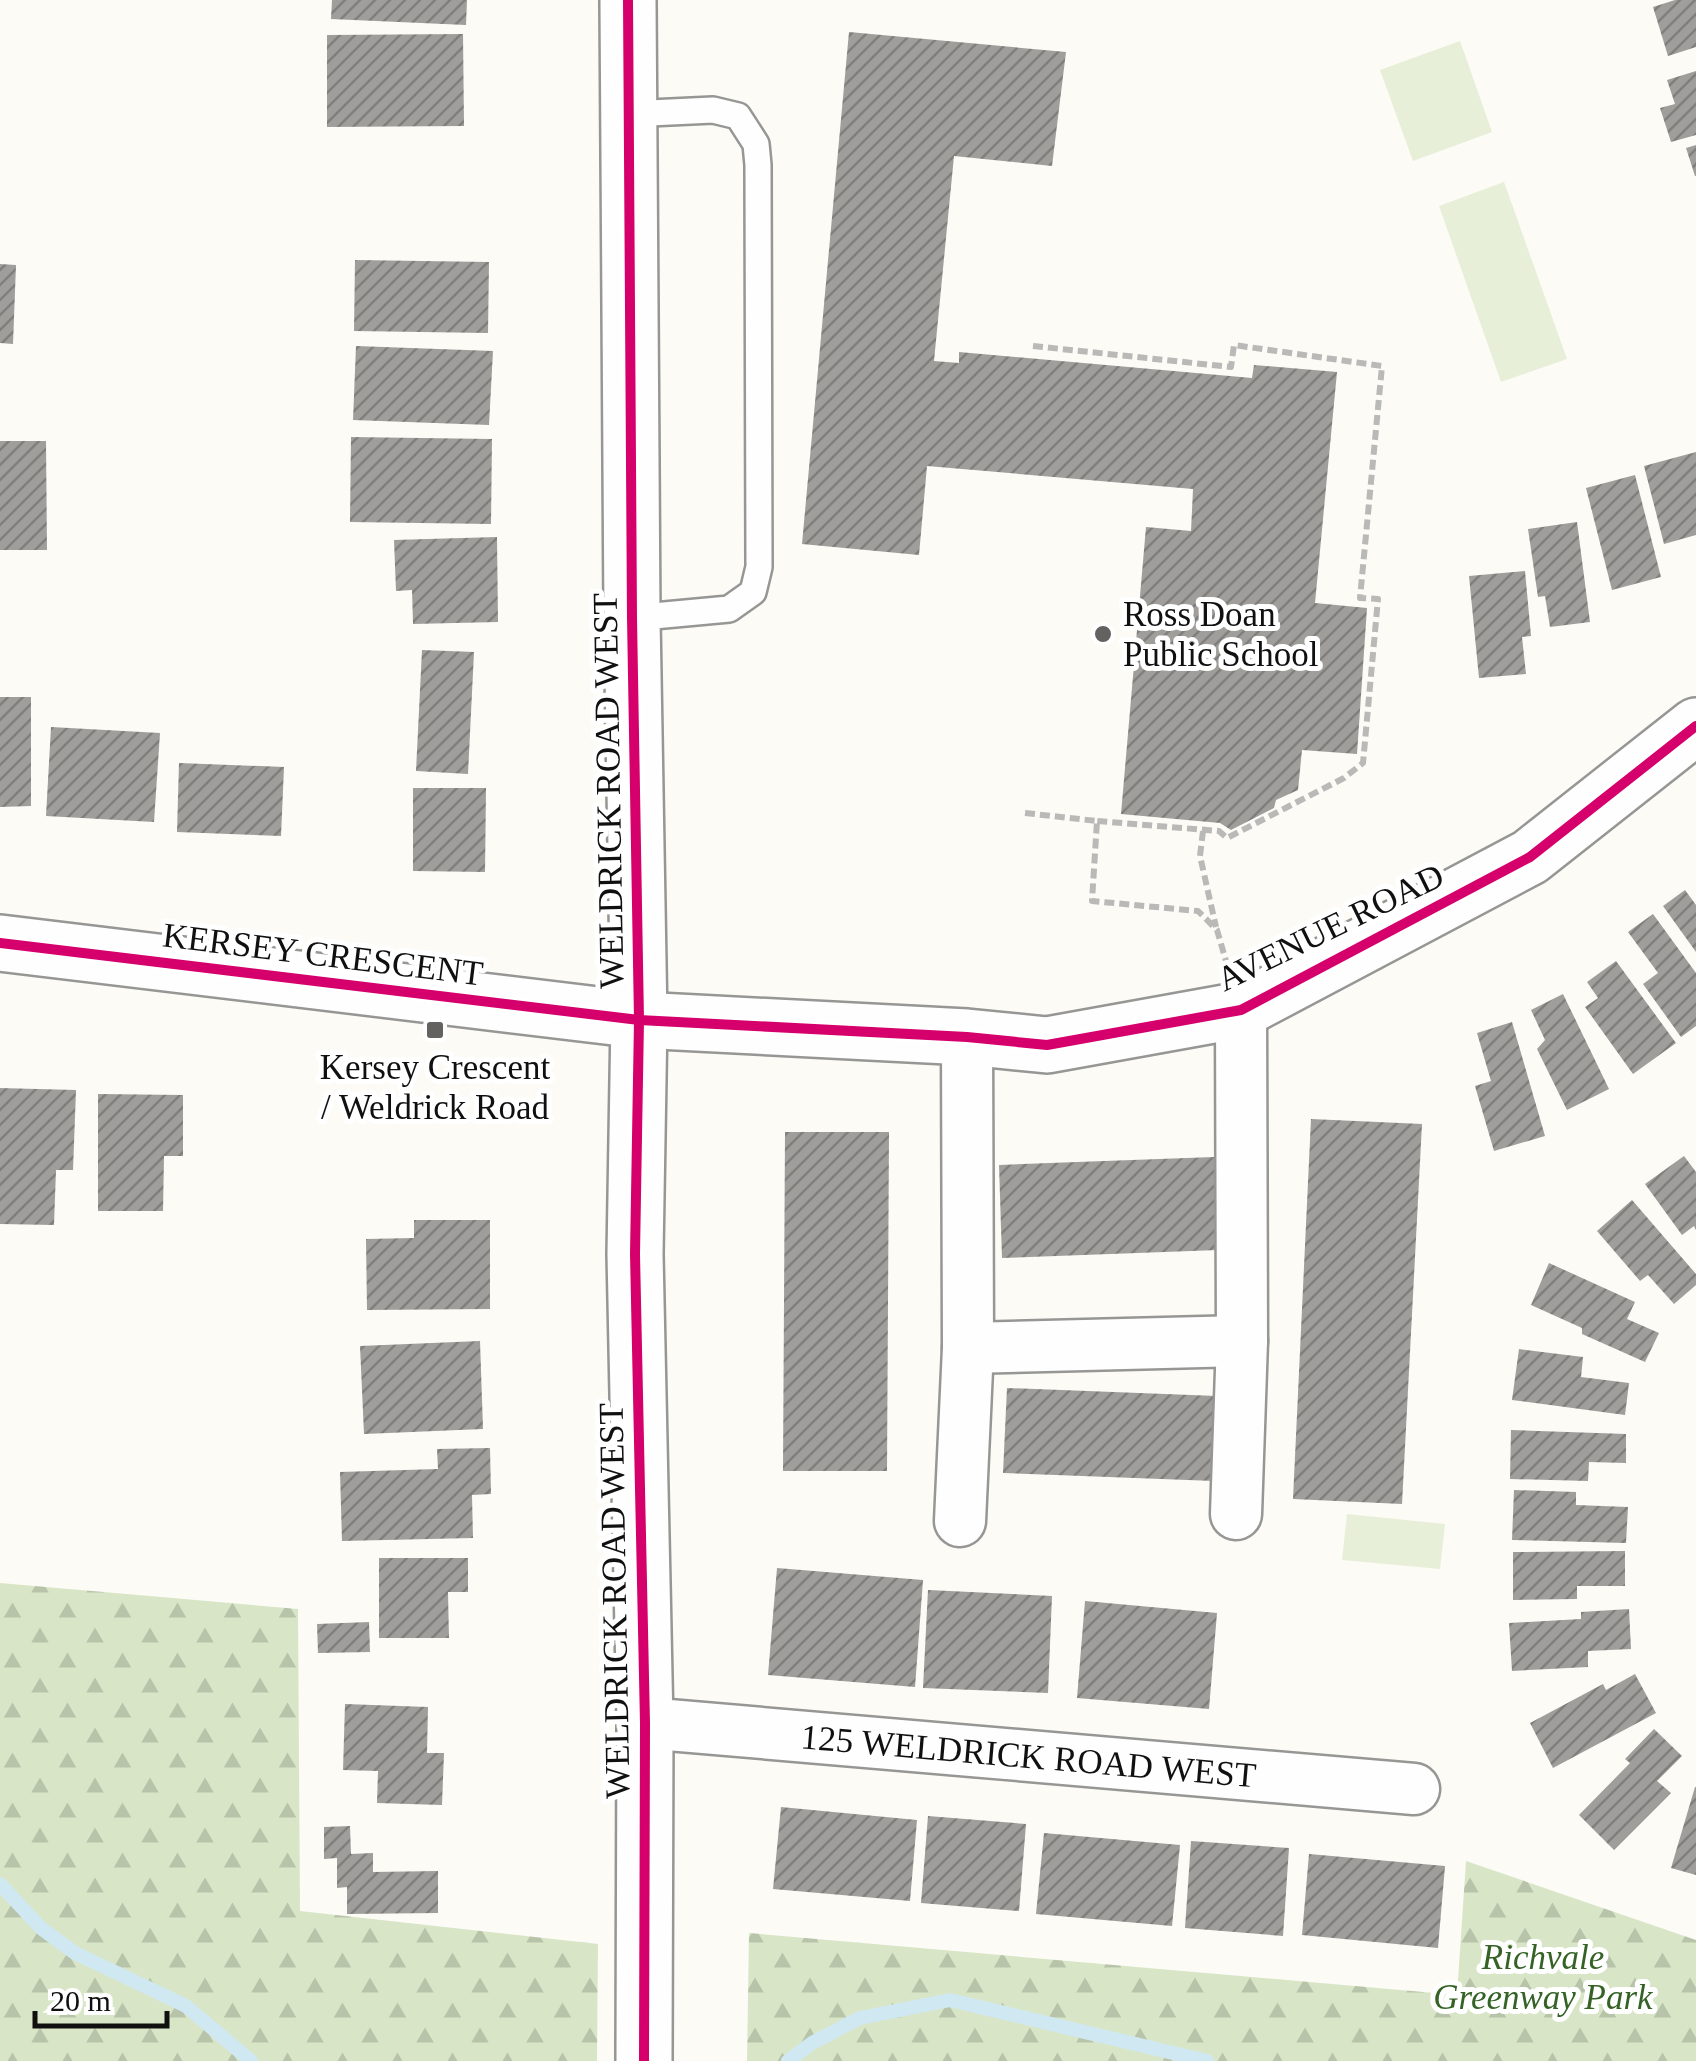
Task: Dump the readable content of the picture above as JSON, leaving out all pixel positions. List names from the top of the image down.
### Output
{
  "streets": {
    "street": [
      "WELDRICK ROAD WEST",
      "AVENUE ROAD",
      "KERSEY CRESCENT",
      "125 WELDRICK ROAD WEST"
    ]
  },
  "crossings": [
    ["WELDRICK ROAD WEST", "AVENUE ROAD"],
    ["WELDRICK ROAD WEST", "KERSEY CRESCENT"],
    ["WELDRICK ROAD WEST", "125 WELDRICK ROAD WEST"],
    ["AVENUE ROAD", "KERSEY CRESCENT"]
  ],
  "parks": ["Richvale Greenway Park"],
  "places": {
    "other": ["Ross Doan Public School"],
    "transit": ["Kersey Crescent / Weldrick Road"]
  },
  "scale_bar": "20 m"
}
